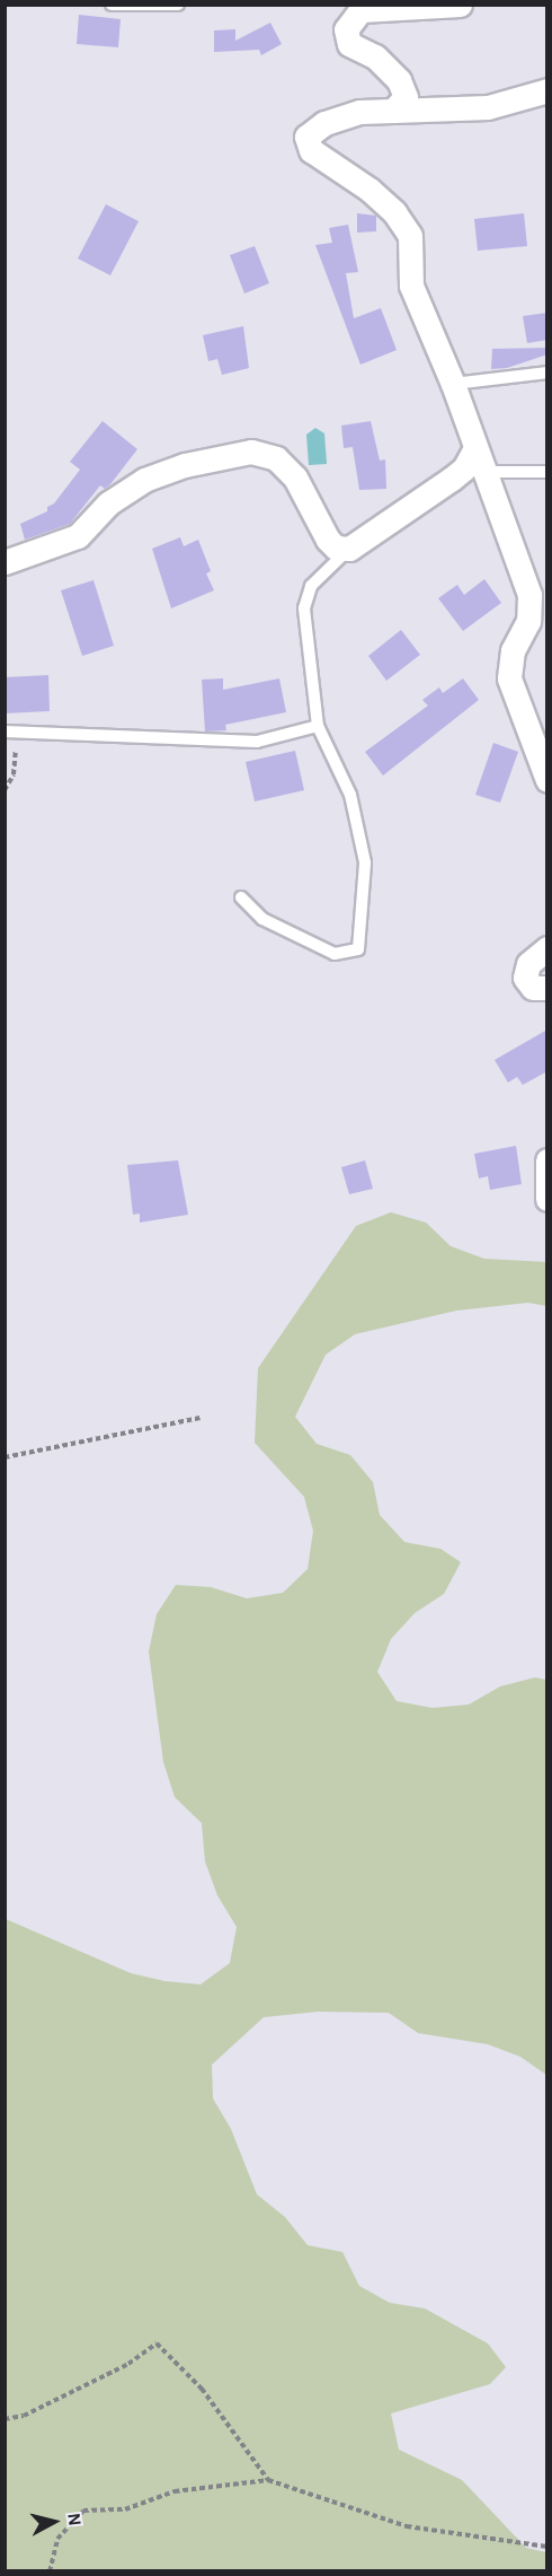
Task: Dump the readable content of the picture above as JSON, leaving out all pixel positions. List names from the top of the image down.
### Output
{
  "north": "right"
}
